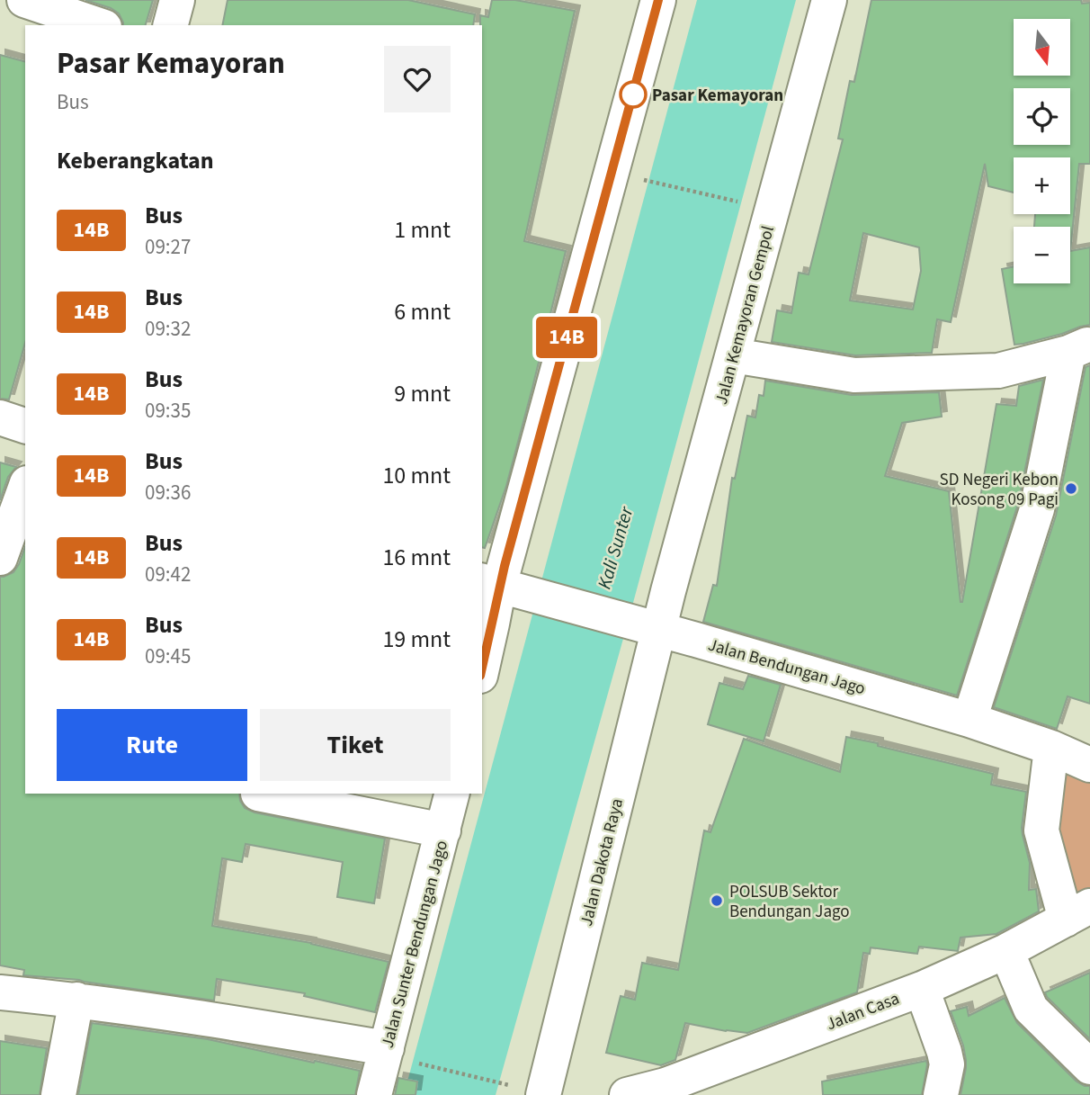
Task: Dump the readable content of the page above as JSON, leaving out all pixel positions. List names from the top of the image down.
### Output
{
  "streets": {
    "street": [
      "Jalan Kemayoran Gempol",
      "Jalan Bendungan Jago",
      "Jalan Dakota Raya",
      "Jalan Sunter Bendungan Jago",
      "Jalan Casa"
    ]
  },
  "crossings": [
    ["Jalan Kemayoran Gempol", "Jalan Bendungan Jago"],
    ["Jalan Kemayoran Gempol", "Jalan Dakota Raya"],
    ["Jalan Bendungan Jago", "Jalan Dakota Raya"]
  ],
  "water": ["Kali Sunter"],
  "places": ["Pasar Kemayoran", "SD Negeri Kebon Kosong 09 Pagi", "POLSUB Sektor Bendungan Jago"],
  "lines": ["bus line 14B"],
  "north": "bottom",
  "page": {
    "on_map": "14B",
    "map_buttons": ["+", "−"],
    "heading": [
      ["Pasar Kemayoran", "Bus"],
      "Keberangkatan"
    ],
    "list": [
      {
        "mark": "14B",
        "name": "Bus",
        "note": "09:27",
        "value": "1 mnt"
      },
      {
        "mark": "14B",
        "name": "Bus",
        "note": "09:32",
        "value": "6 mnt"
      },
      {
        "mark": "14B",
        "name": "Bus",
        "note": "09:35",
        "value": "9 mnt"
      },
      {
        "mark": "14B",
        "name": "Bus",
        "note": "09:36",
        "value": "10 mnt"
      },
      {
        "mark": "14B",
        "name": "Bus",
        "note": "09:42",
        "value": "16 mnt"
      },
      {
        "mark": "14B",
        "name": "Bus",
        "note": "09:45",
        "value": "19 mnt"
      }
    ],
    "buttons": ["Rute", "Tiket"]
  }
}
